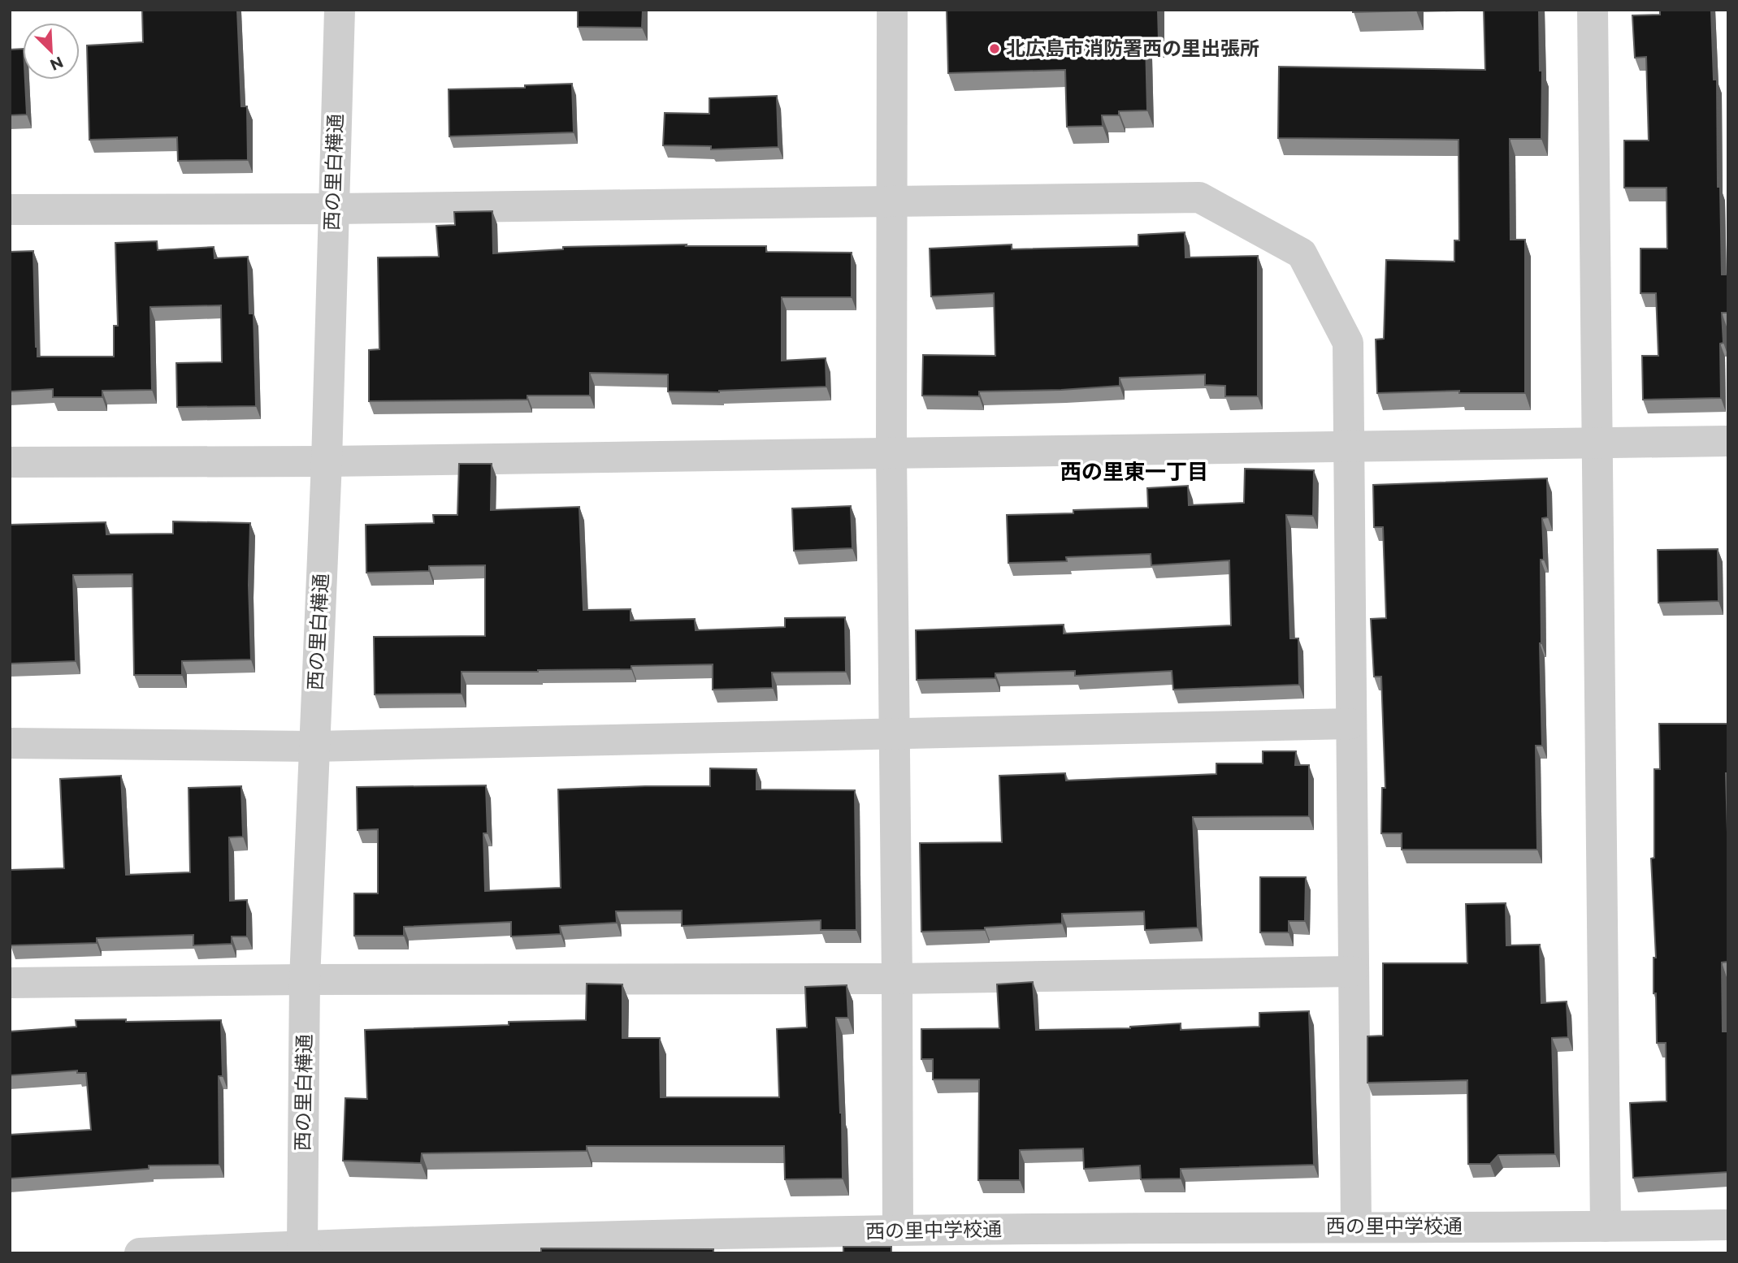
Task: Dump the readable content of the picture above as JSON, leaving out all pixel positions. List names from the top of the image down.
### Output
{
  "streets": {
    "street": ["西の里白樺通", "西の里中学校通"]
  },
  "crossings": [
    ["西の里白樺通", "西の里中学校通"]
  ],
  "districts": ["西の里東一丁目"],
  "places": ["北広島市消防署西の里出張所"],
  "north": "bottom right"
}
